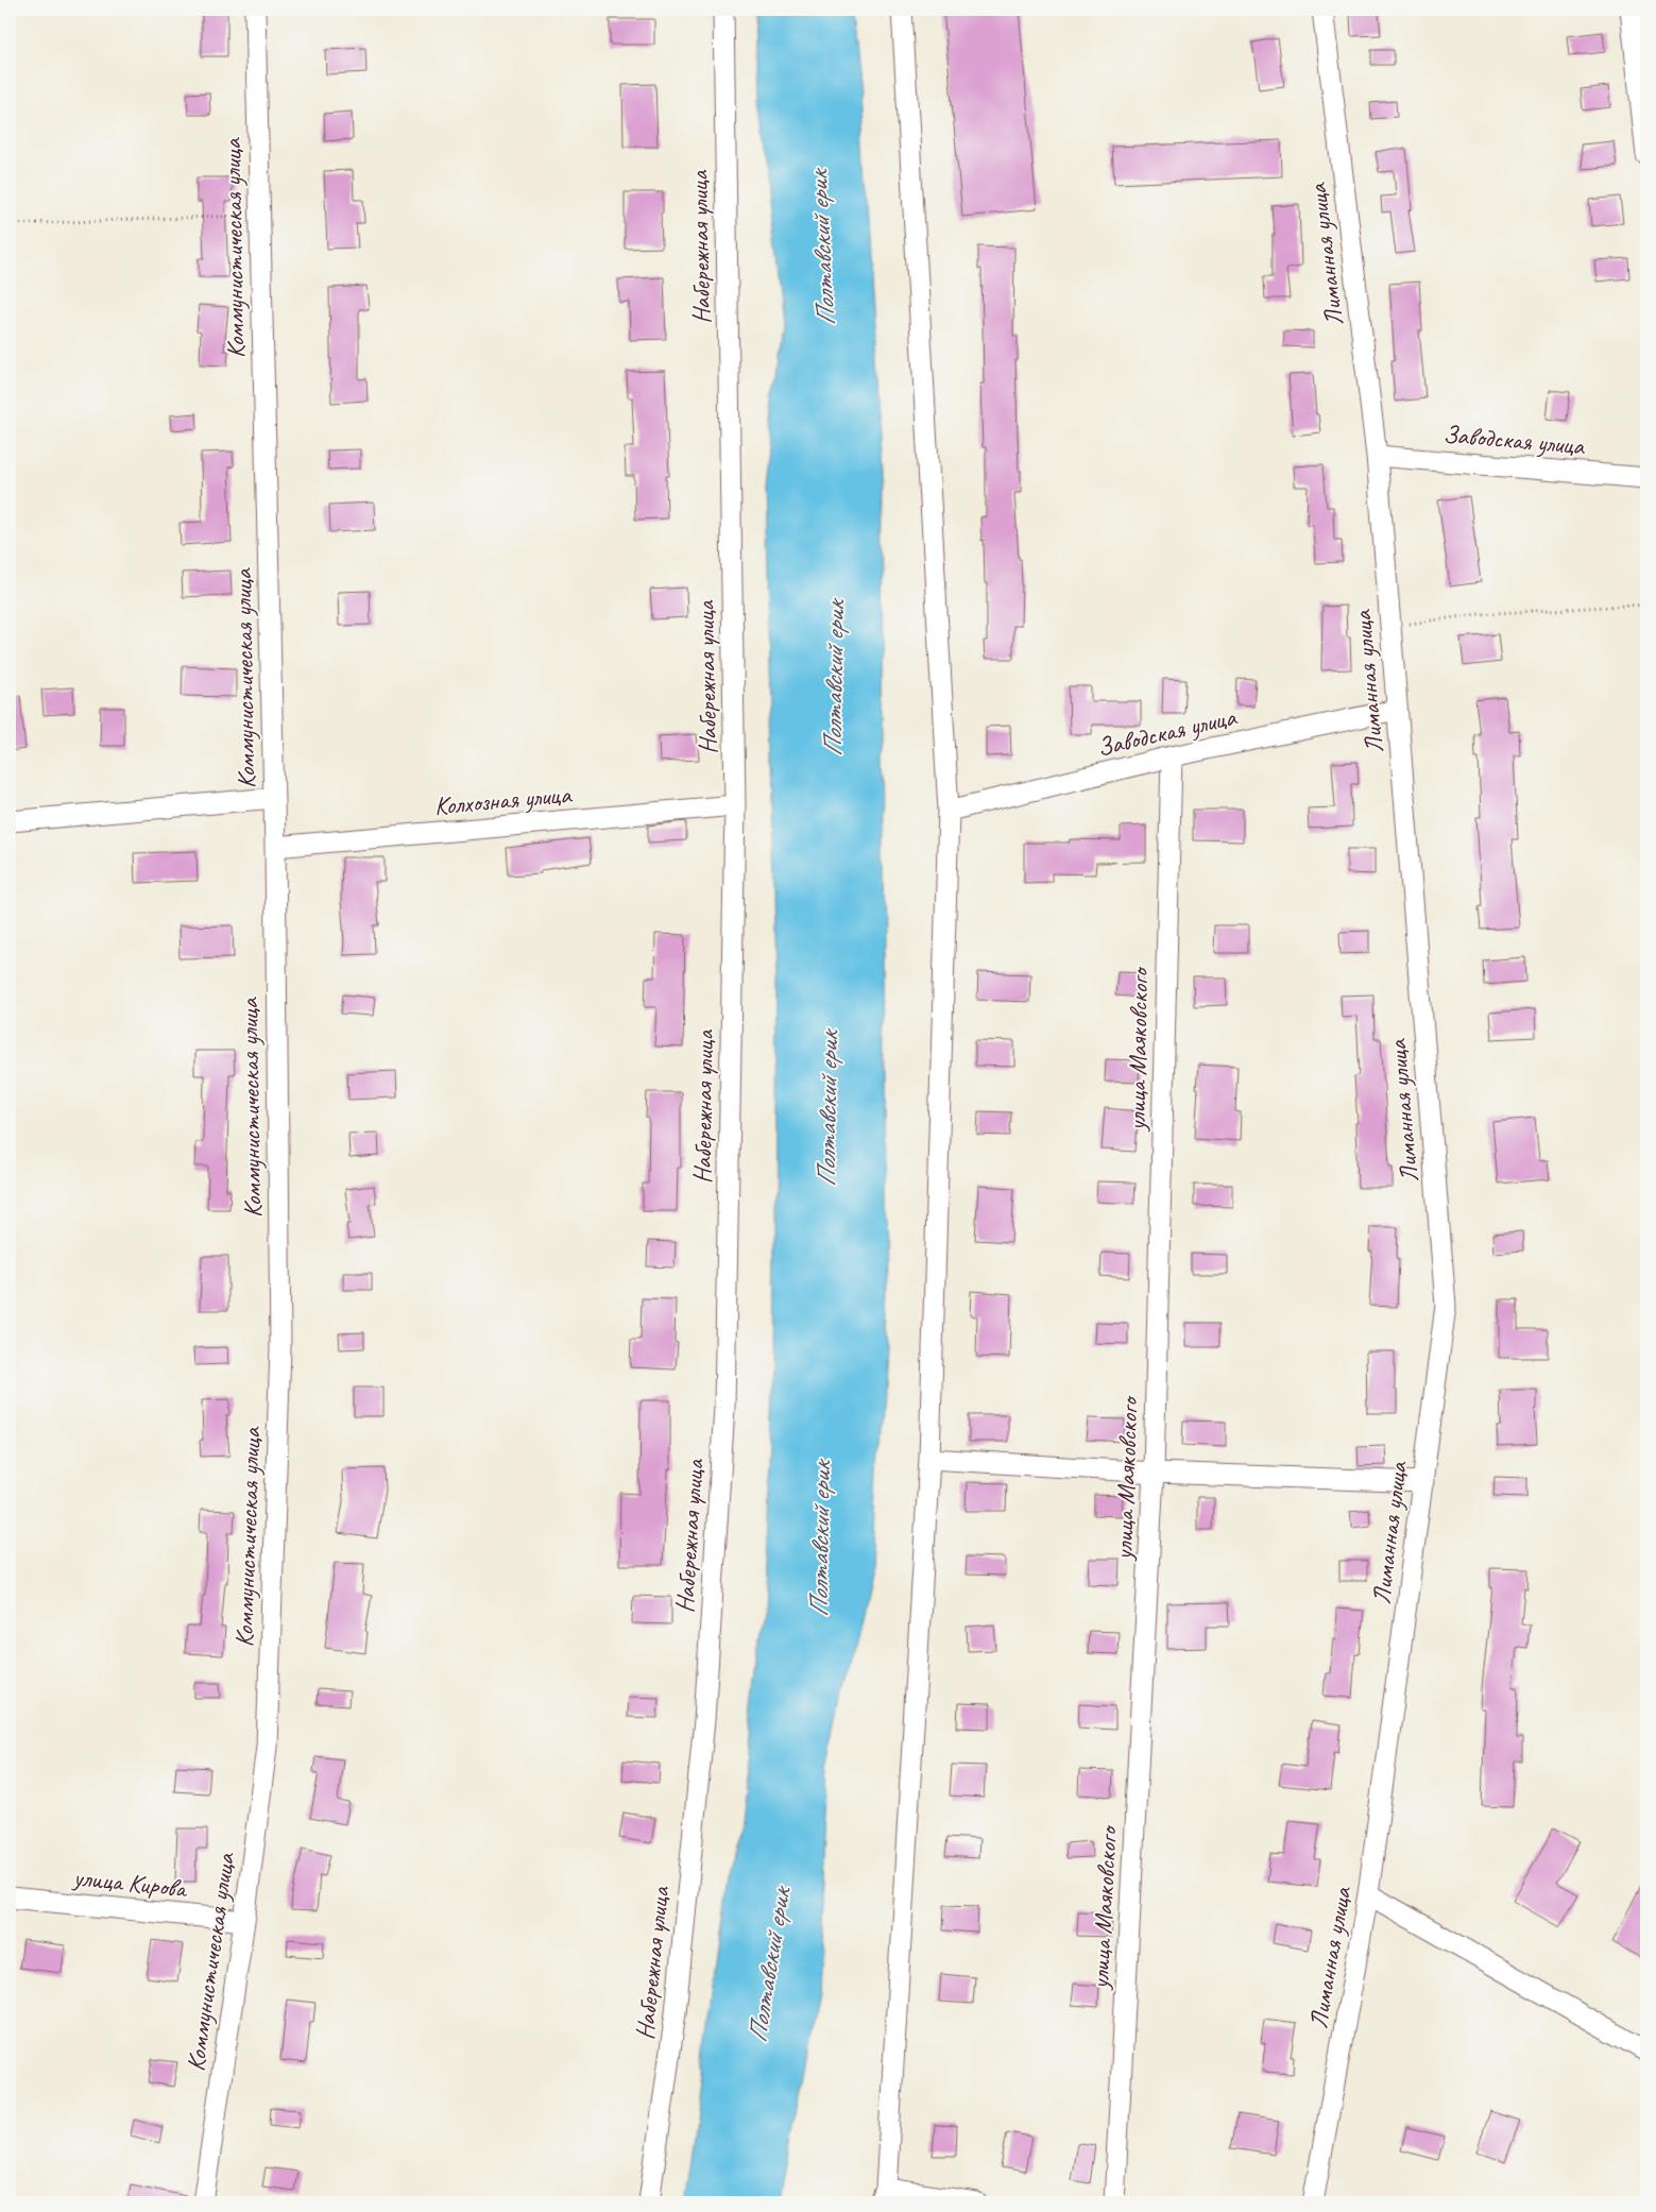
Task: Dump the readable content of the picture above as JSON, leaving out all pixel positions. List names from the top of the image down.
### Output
{
  "streets": {
    "street": [
      "Набережная улица",
      "Коммунистическая улица",
      "Лиманная улица",
      "Заводская улица",
      "Колхозная улица",
      "улица Маяковского",
      "улица Кирова"
    ]
  },
  "crossings": [
    ["Набережная улица", "Колхозная улица"],
    ["Коммунистическая улица", "Колхозная улица"],
    ["Коммунистическая улица", "улица Кирова"],
    ["Лиманная улица", "Заводская улица"],
    ["Заводская улица", "улица Маяковского"]
  ],
  "water": ["Полтавский ерик"]
}
